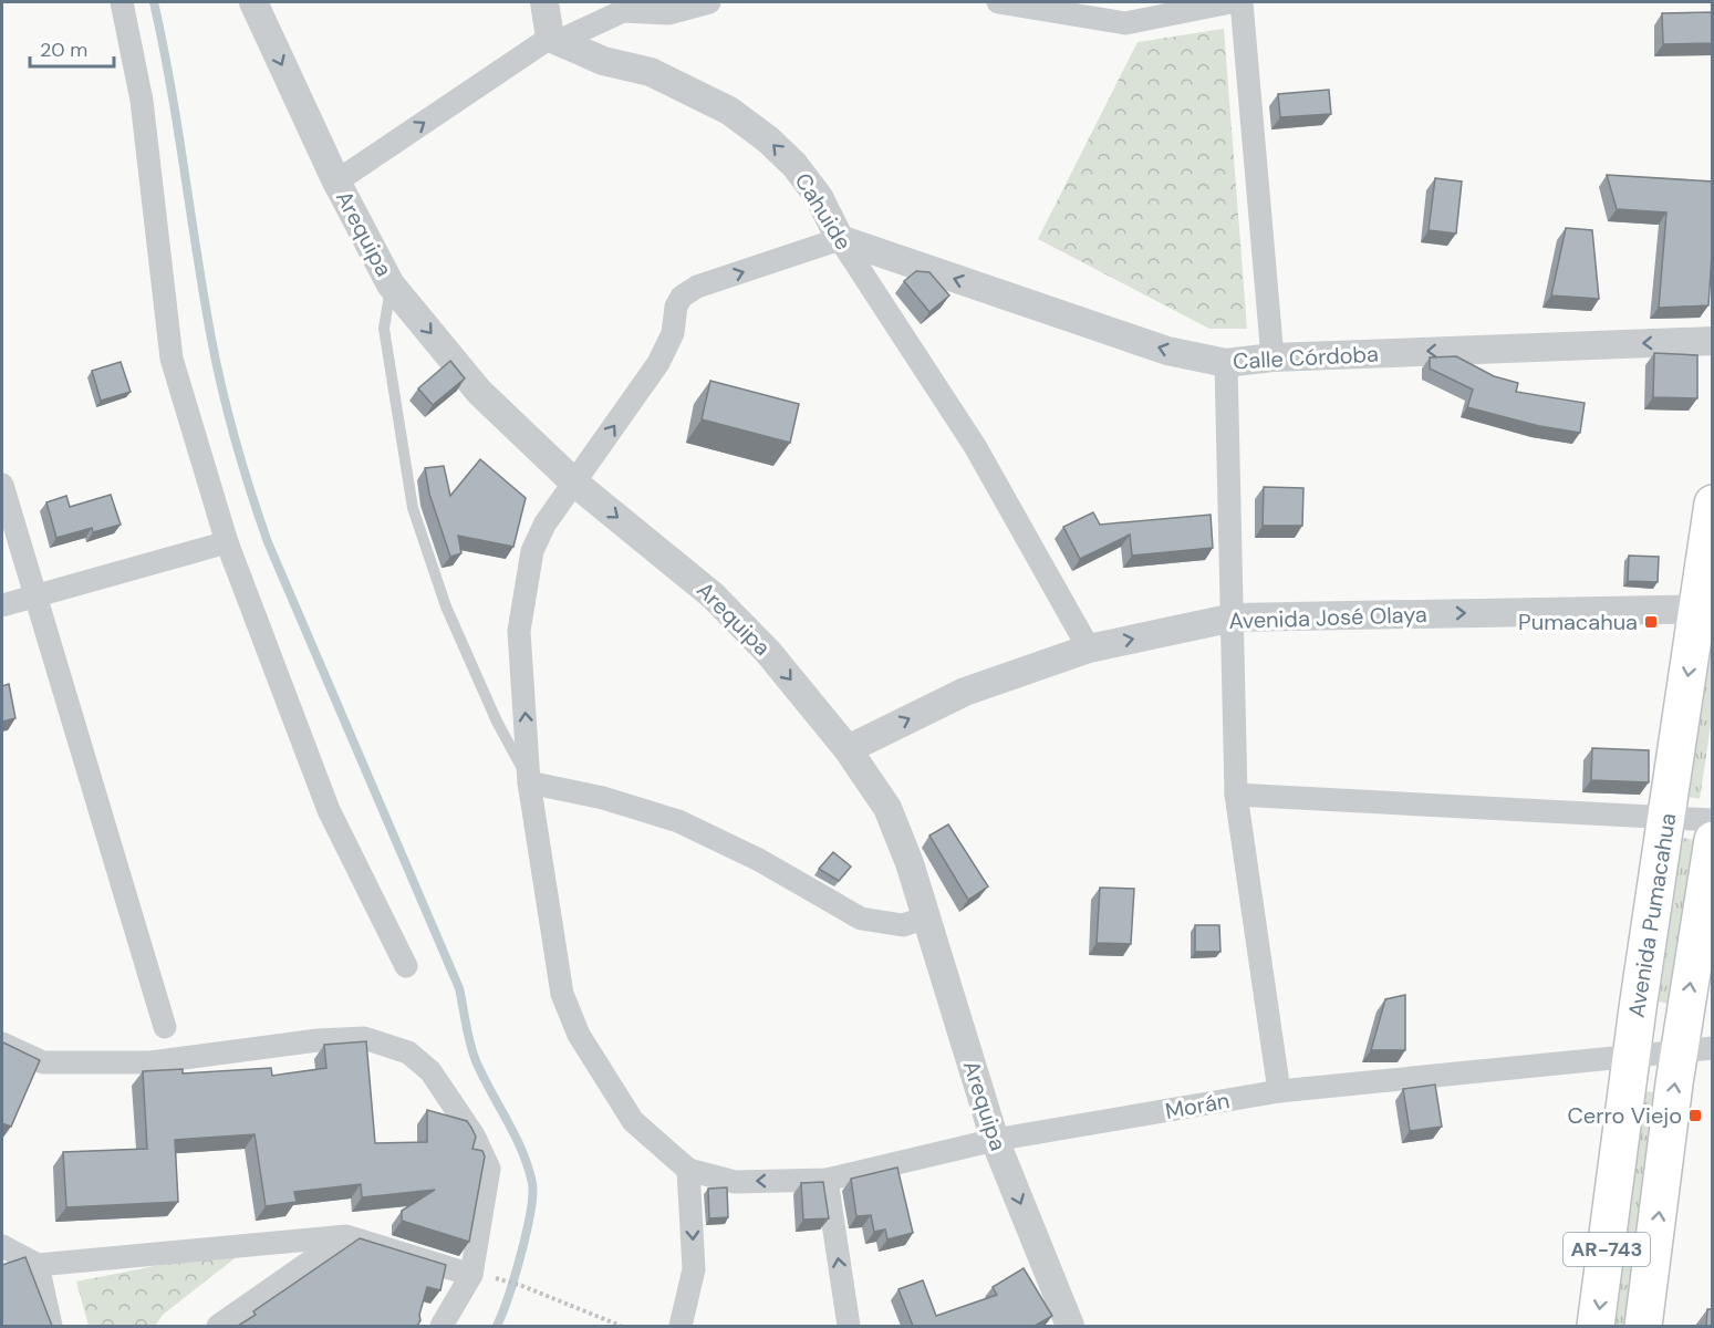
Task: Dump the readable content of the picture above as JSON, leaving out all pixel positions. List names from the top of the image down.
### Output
{
  "streets": {
    "main road": ["Avenida Pumacahua", "AR-743"],
    "street": [
      "Cahuide",
      "Arequipa",
      "Calle Córdoba",
      "Avenida José Olaya",
      "Morán"
    ]
  },
  "crossings": [
    ["Cahuide", "Calle Córdoba"],
    ["Cahuide", "Avenida José Olaya"],
    ["Arequipa", "Avenida José Olaya"],
    ["Arequipa", "Morán"],
    ["Avenida José Olaya", "Avenida Pumacahua"],
    ["Avenida Pumacahua", "Morán"],
    ["Morán", "AR-743"]
  ],
  "one_way": ["Cahuide", "Arequipa", "Calle Córdoba"],
  "places": {
    "transit": ["Pumacahua", "Cerro Viejo"]
  },
  "scale_bar": "20 m"
}
